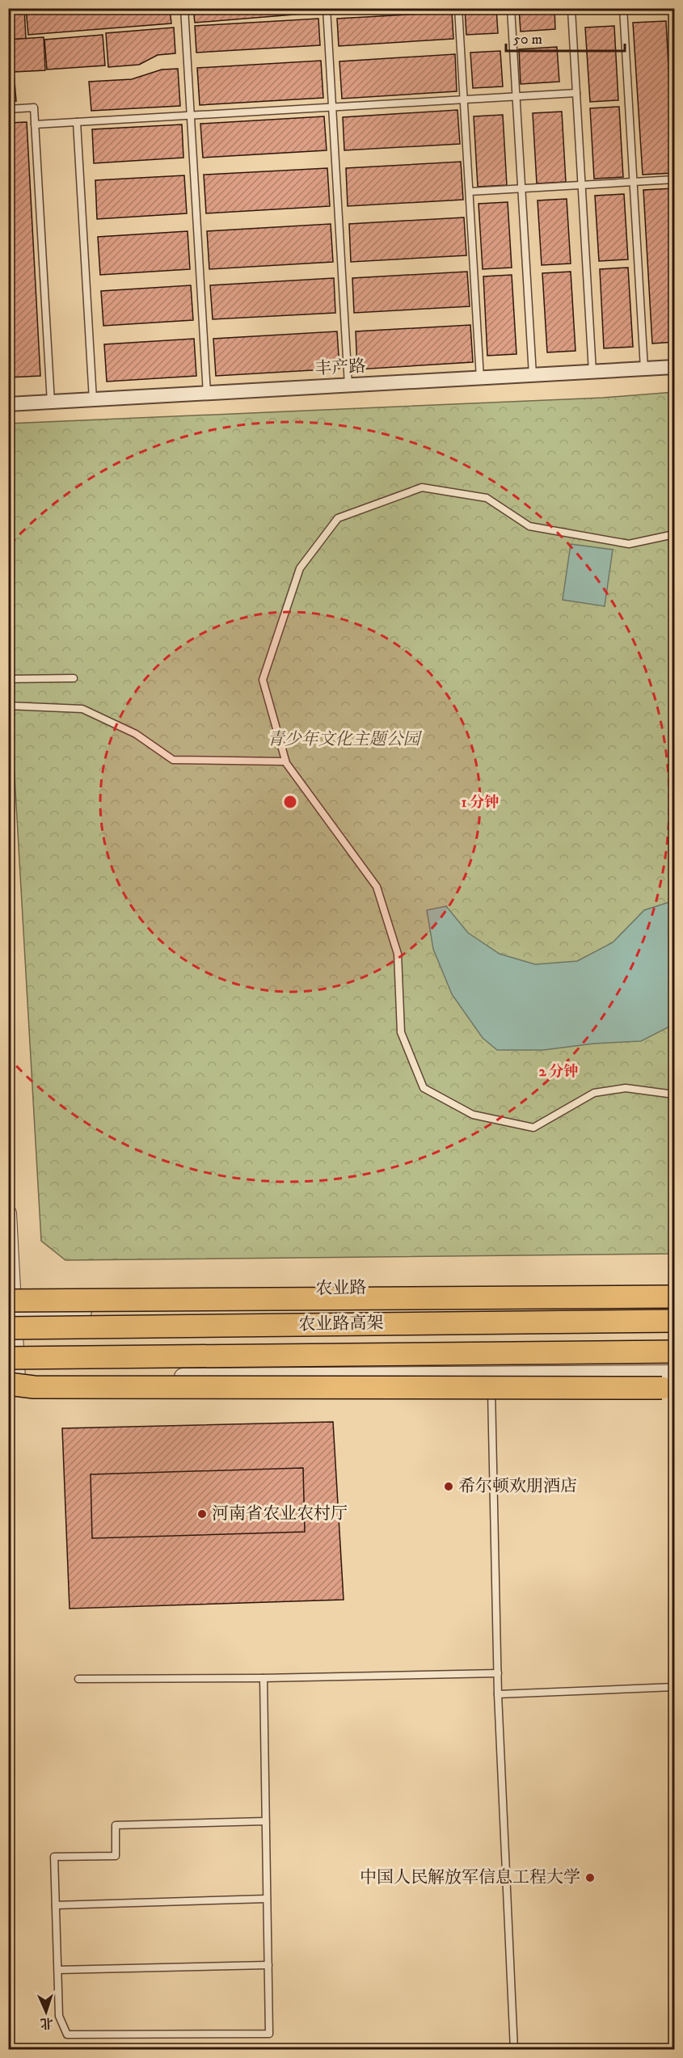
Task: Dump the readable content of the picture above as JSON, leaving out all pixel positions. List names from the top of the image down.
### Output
{
  "streets": {
    "highway": ["农业路高架"],
    "street": ["丰产路", "农业路"]
  },
  "crossings": [
    ["农业路", "农业路高架"]
  ],
  "parks": ["青少年文化主题公园"],
  "places": ["希尔顿欢朋酒店", "河南省农业农村厅", "中国人民解放军信息工程大学"],
  "scale_bar": "50 m",
  "north": "bottom",
  "rings": ["1 分钟", "2 分钟"]
}
